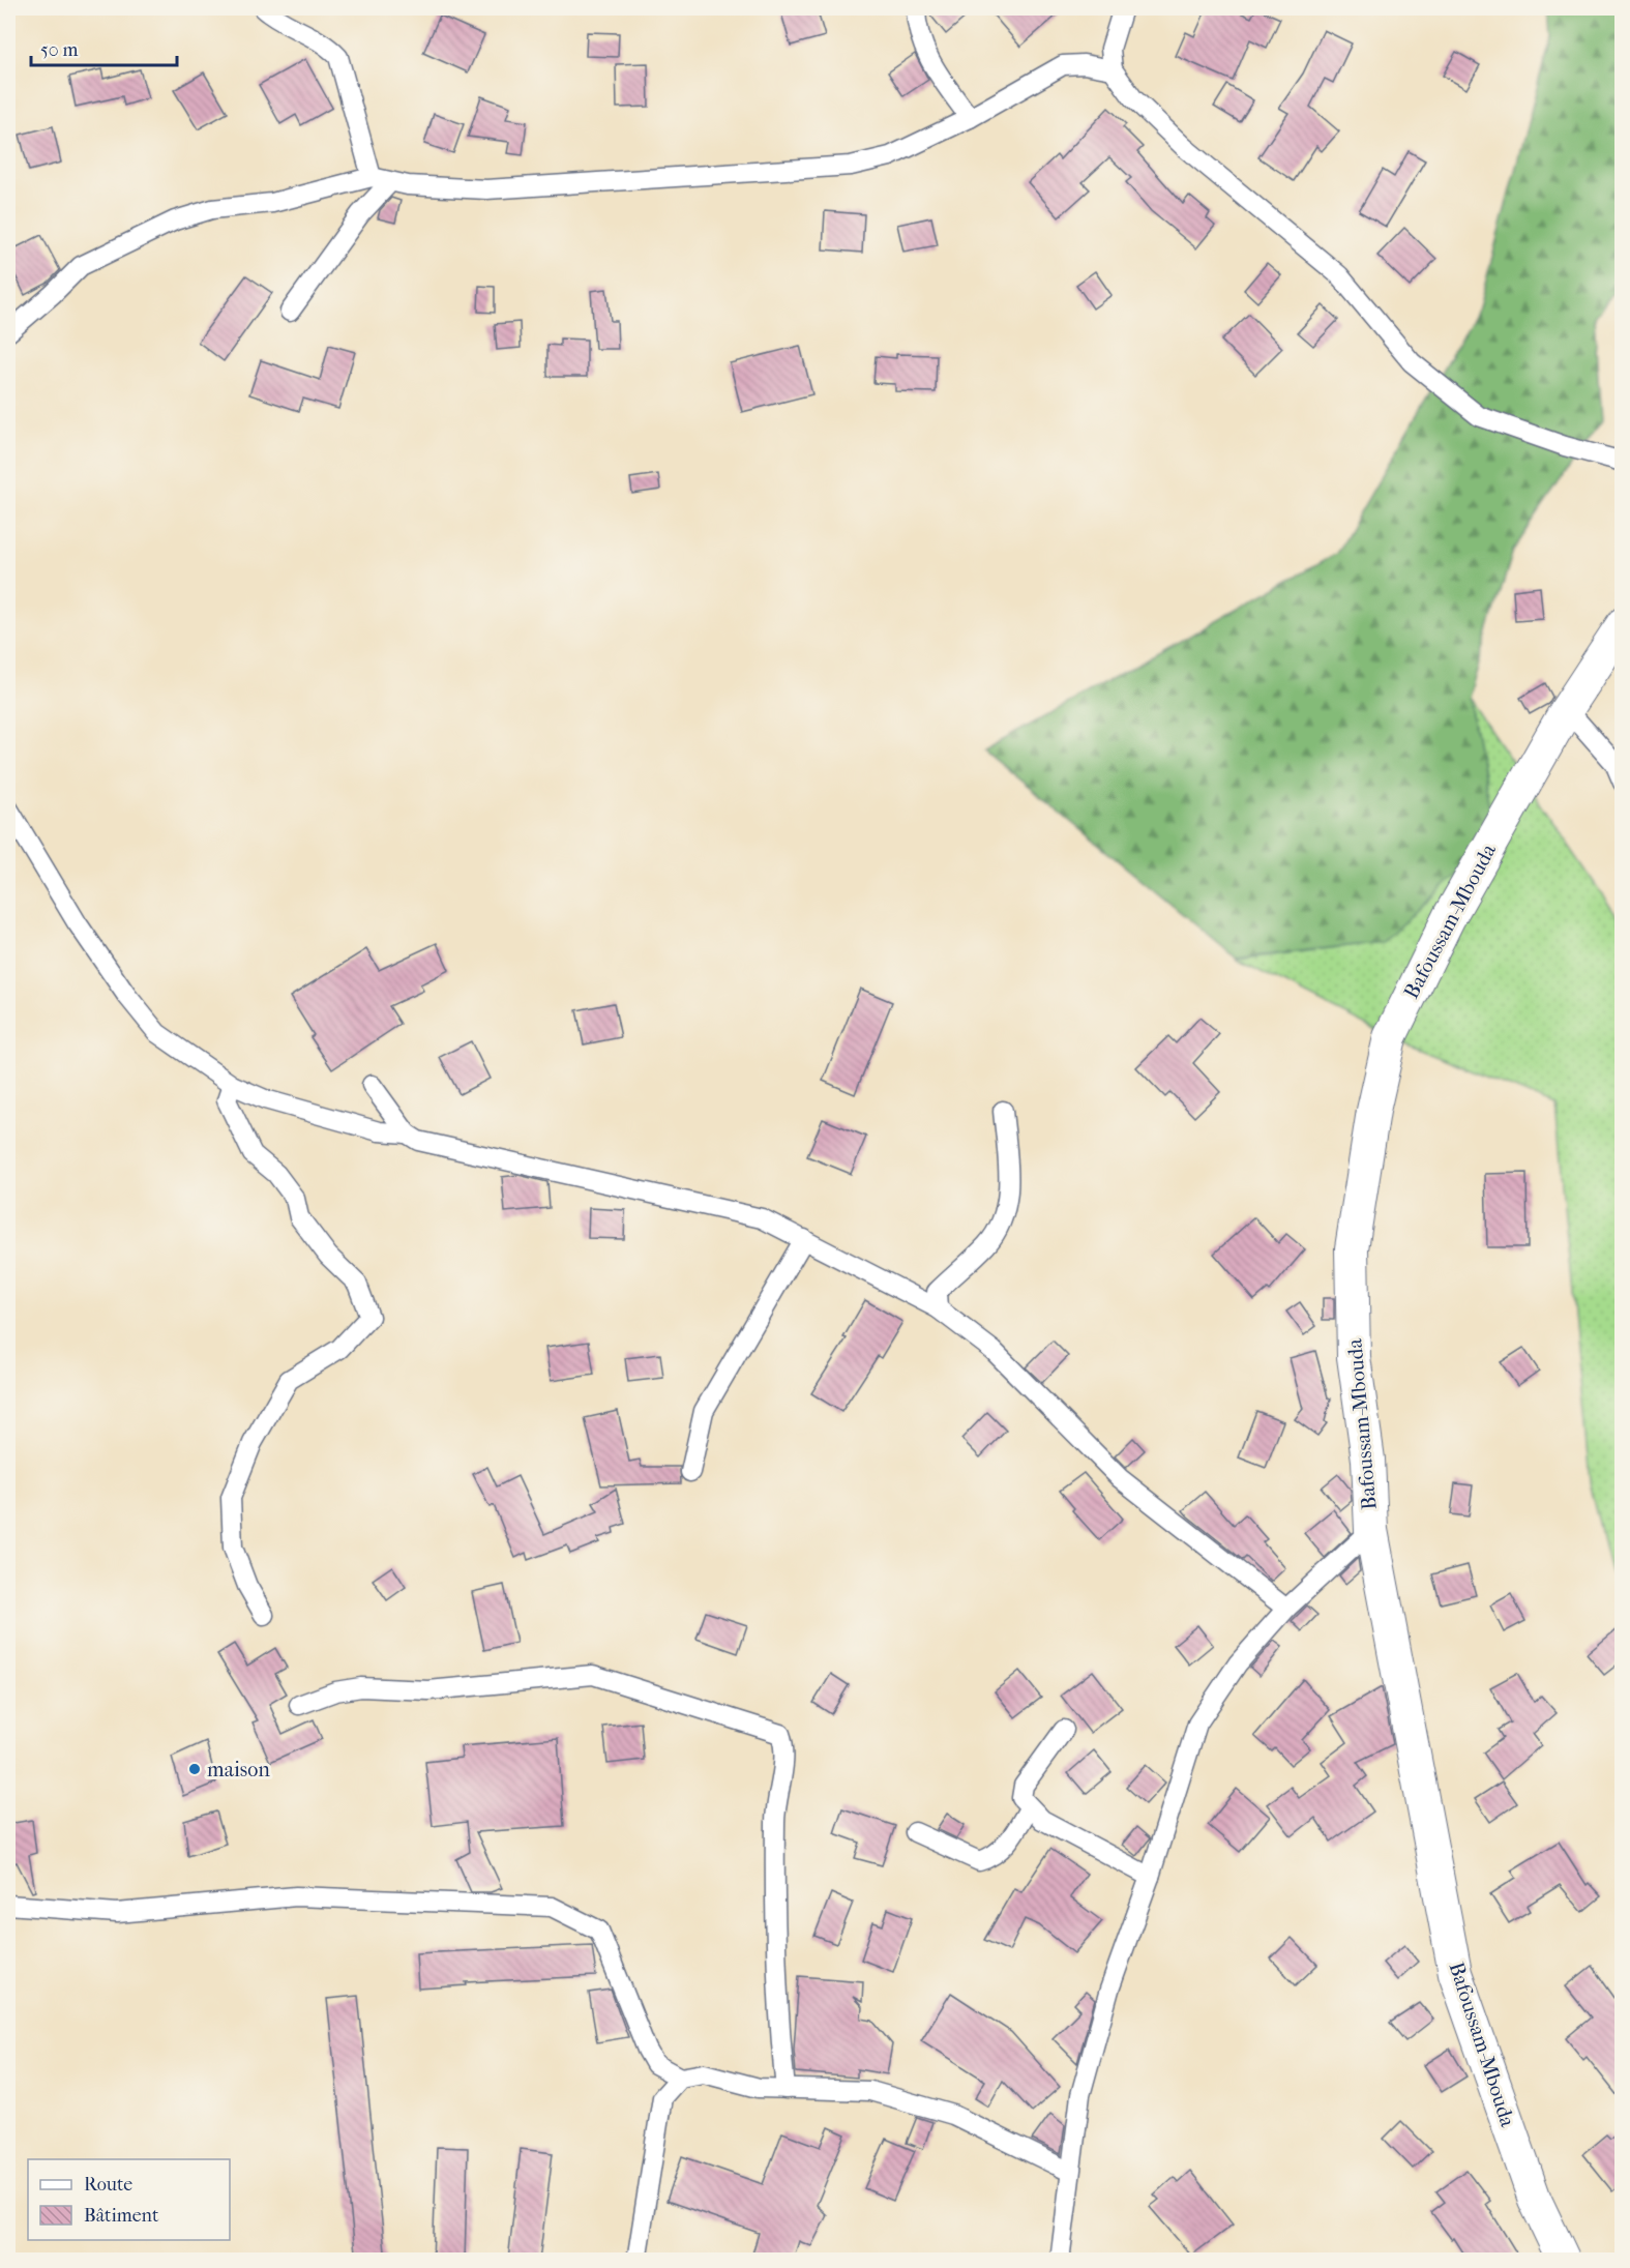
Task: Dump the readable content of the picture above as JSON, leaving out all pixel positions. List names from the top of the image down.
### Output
{
  "streets": {
    "highway": ["Bafoussam-Mbouda"]
  },
  "places": ["maison"],
  "legend": ["Route", "Bâtiment"],
  "scale_bar": "50 m"
}
